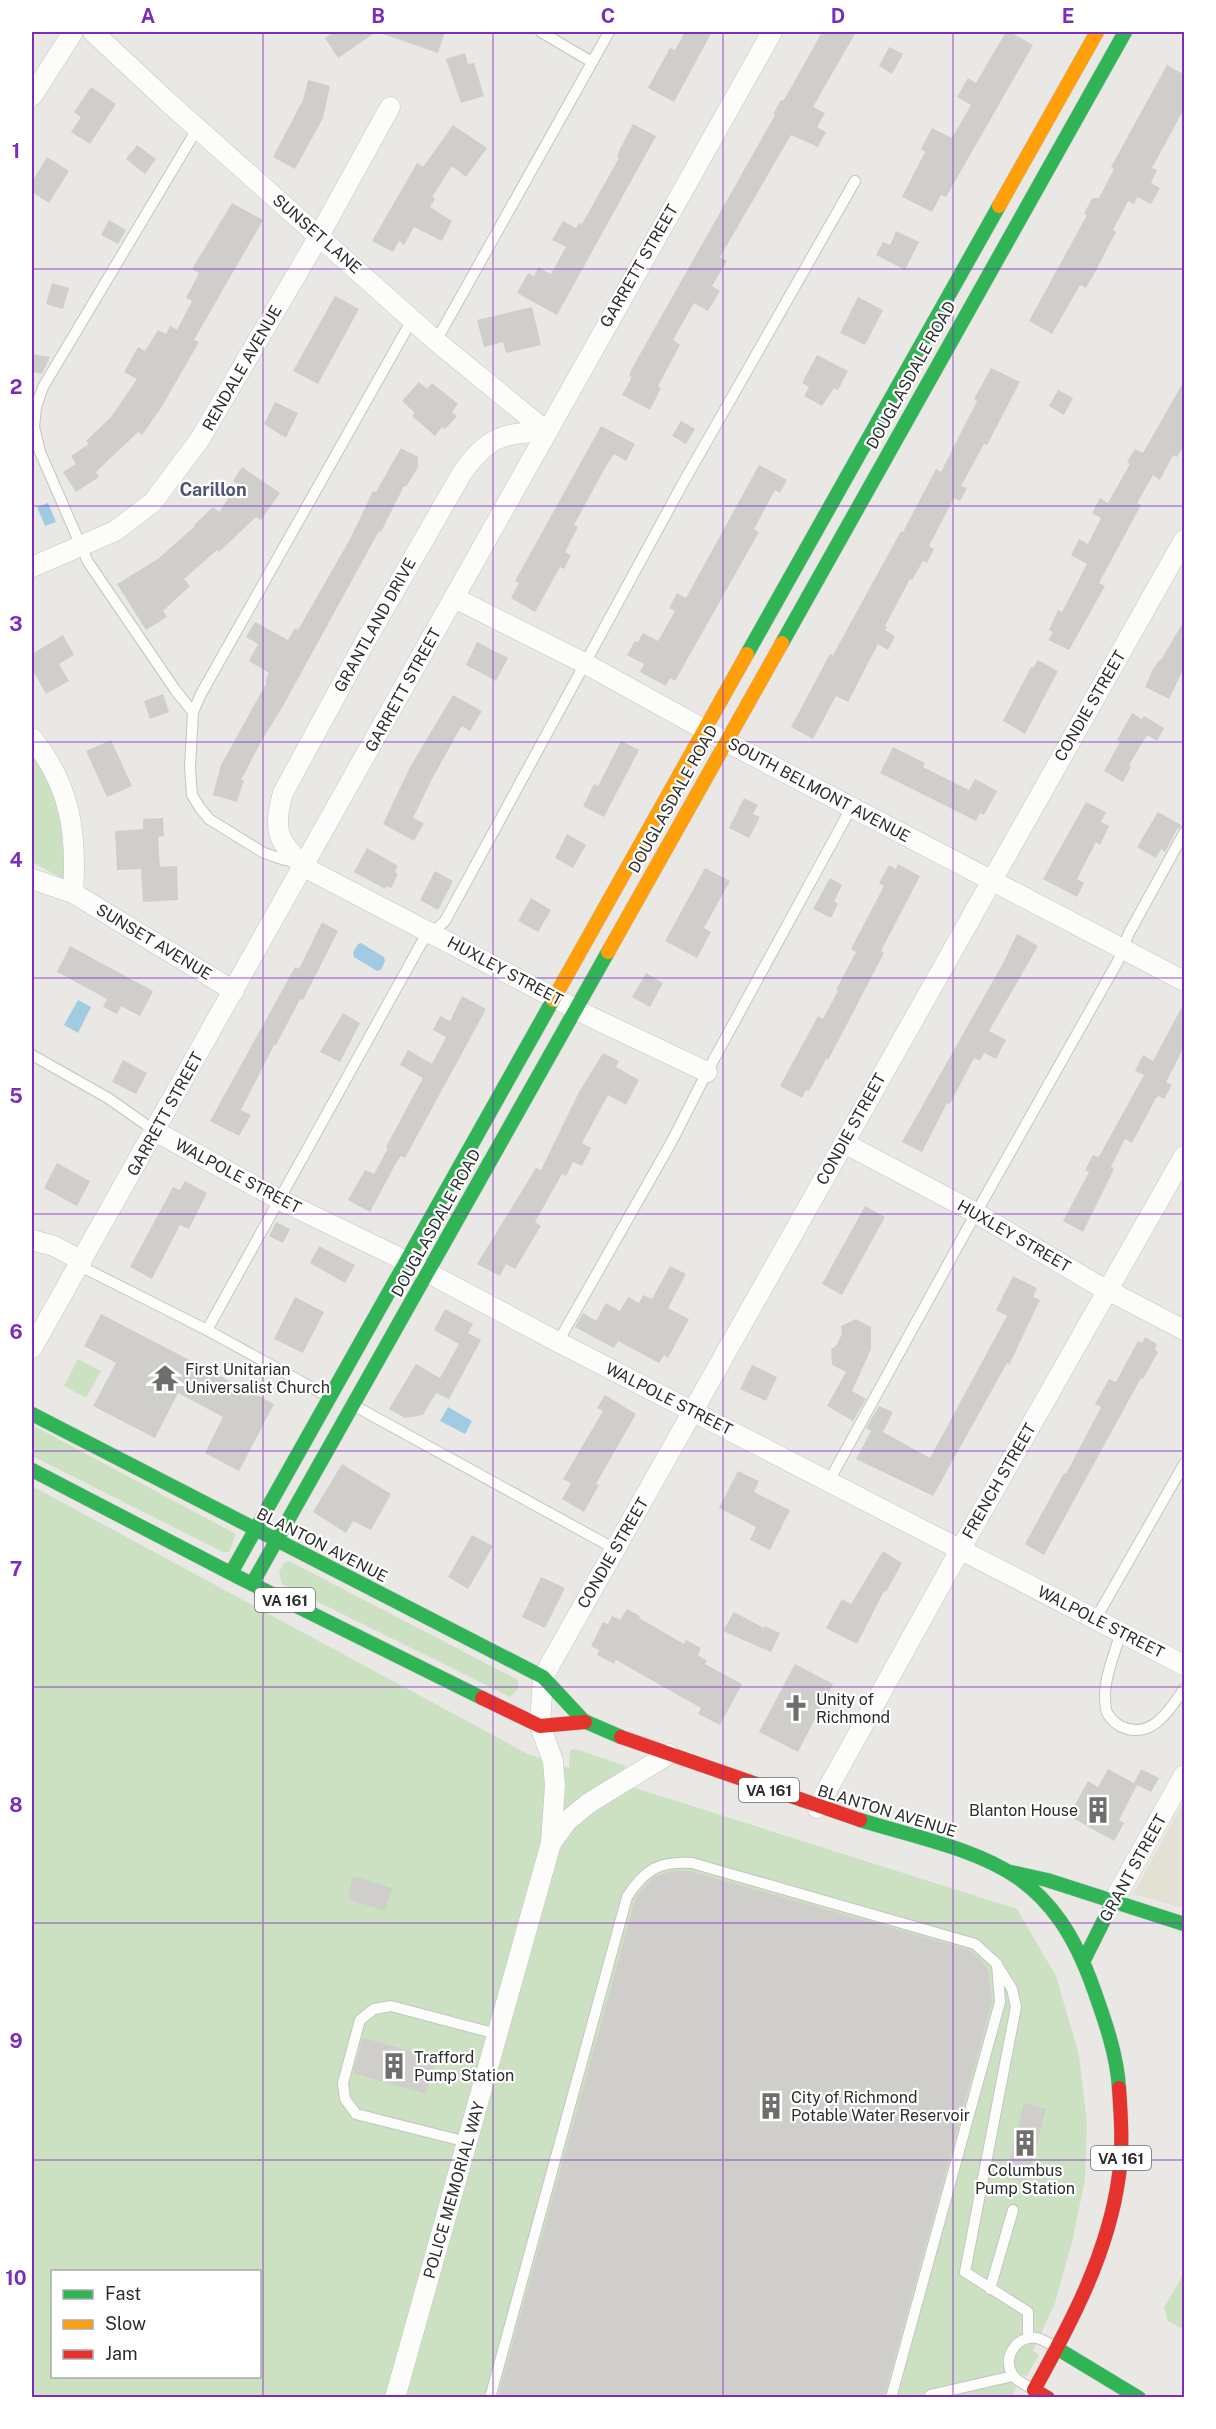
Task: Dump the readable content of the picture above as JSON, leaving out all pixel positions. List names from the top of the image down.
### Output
{
  "streets": {
    "street": [
      "SUNSET LANE",
      "GARRETT STREET",
      "RENDALE AVENUE",
      "DOUGLASDALE ROAD",
      "GRANTLAND DRIVE",
      "CONDIE STREET",
      "SOUTH BELMONT AVENUE",
      "SUNSET AVENUE",
      "HUXLEY STREET",
      "WALPOLE STREET",
      "FRENCH STREET",
      "BLANTON AVENUE",
      "VA 161",
      "GRANT STREET",
      "POLICE MEMORIAL WAY"
    ]
  },
  "crossings": [
    ["SUNSET LANE", "GARRETT STREET"],
    ["SUNSET LANE", "RENDALE AVENUE"],
    ["SUNSET LANE", "GRANTLAND DRIVE"],
    ["GARRETT STREET", "GRANTLAND DRIVE"],
    ["GARRETT STREET", "SOUTH BELMONT AVENUE"],
    ["GARRETT STREET", "SUNSET AVENUE"],
    ["GARRETT STREET", "HUXLEY STREET"],
    ["GARRETT STREET", "WALPOLE STREET"],
    ["DOUGLASDALE ROAD", "SOUTH BELMONT AVENUE"],
    ["DOUGLASDALE ROAD", "HUXLEY STREET"],
    ["DOUGLASDALE ROAD", "WALPOLE STREET"],
    ["DOUGLASDALE ROAD", "BLANTON AVENUE"],
    ["DOUGLASDALE ROAD", "VA 161"],
    ["GRANTLAND DRIVE", "HUXLEY STREET"],
    ["CONDIE STREET", "SOUTH BELMONT AVENUE"],
    ["CONDIE STREET", "HUXLEY STREET"],
    ["CONDIE STREET", "WALPOLE STREET"],
    ["CONDIE STREET", "BLANTON AVENUE"],
    ["CONDIE STREET", "VA 161"],
    ["CONDIE STREET", "POLICE MEMORIAL WAY"],
    ["HUXLEY STREET", "FRENCH STREET"],
    ["WALPOLE STREET", "FRENCH STREET"],
    ["FRENCH STREET", "BLANTON AVENUE"],
    ["BLANTON AVENUE", "VA 161"],
    ["BLANTON AVENUE", "GRANT STREET"],
    ["BLANTON AVENUE", "POLICE MEMORIAL WAY"],
    ["VA 161", "POLICE MEMORIAL WAY"]
  ],
  "districts": ["Carillon"],
  "places": {
    "temple": ["First Unitarian Universalist Church"],
    "church": ["Unity of Richmond"],
    "building": [
      "Blanton House",
      "Trafford Pump Station",
      "City of Richmond Potable Water Reservoir",
      "Columbus Pump Station"
    ]
  },
  "legend": ["Fast", "Slow", "Jam"],
  "grid": {
    "columns": [
      "A",
      "B",
      "C",
      "D",
      "E"
    ],
    "rows": [
      "1",
      "2",
      "3",
      "4",
      "5",
      "6",
      "7",
      "8",
      "9",
      "10"
    ]
  }
}
